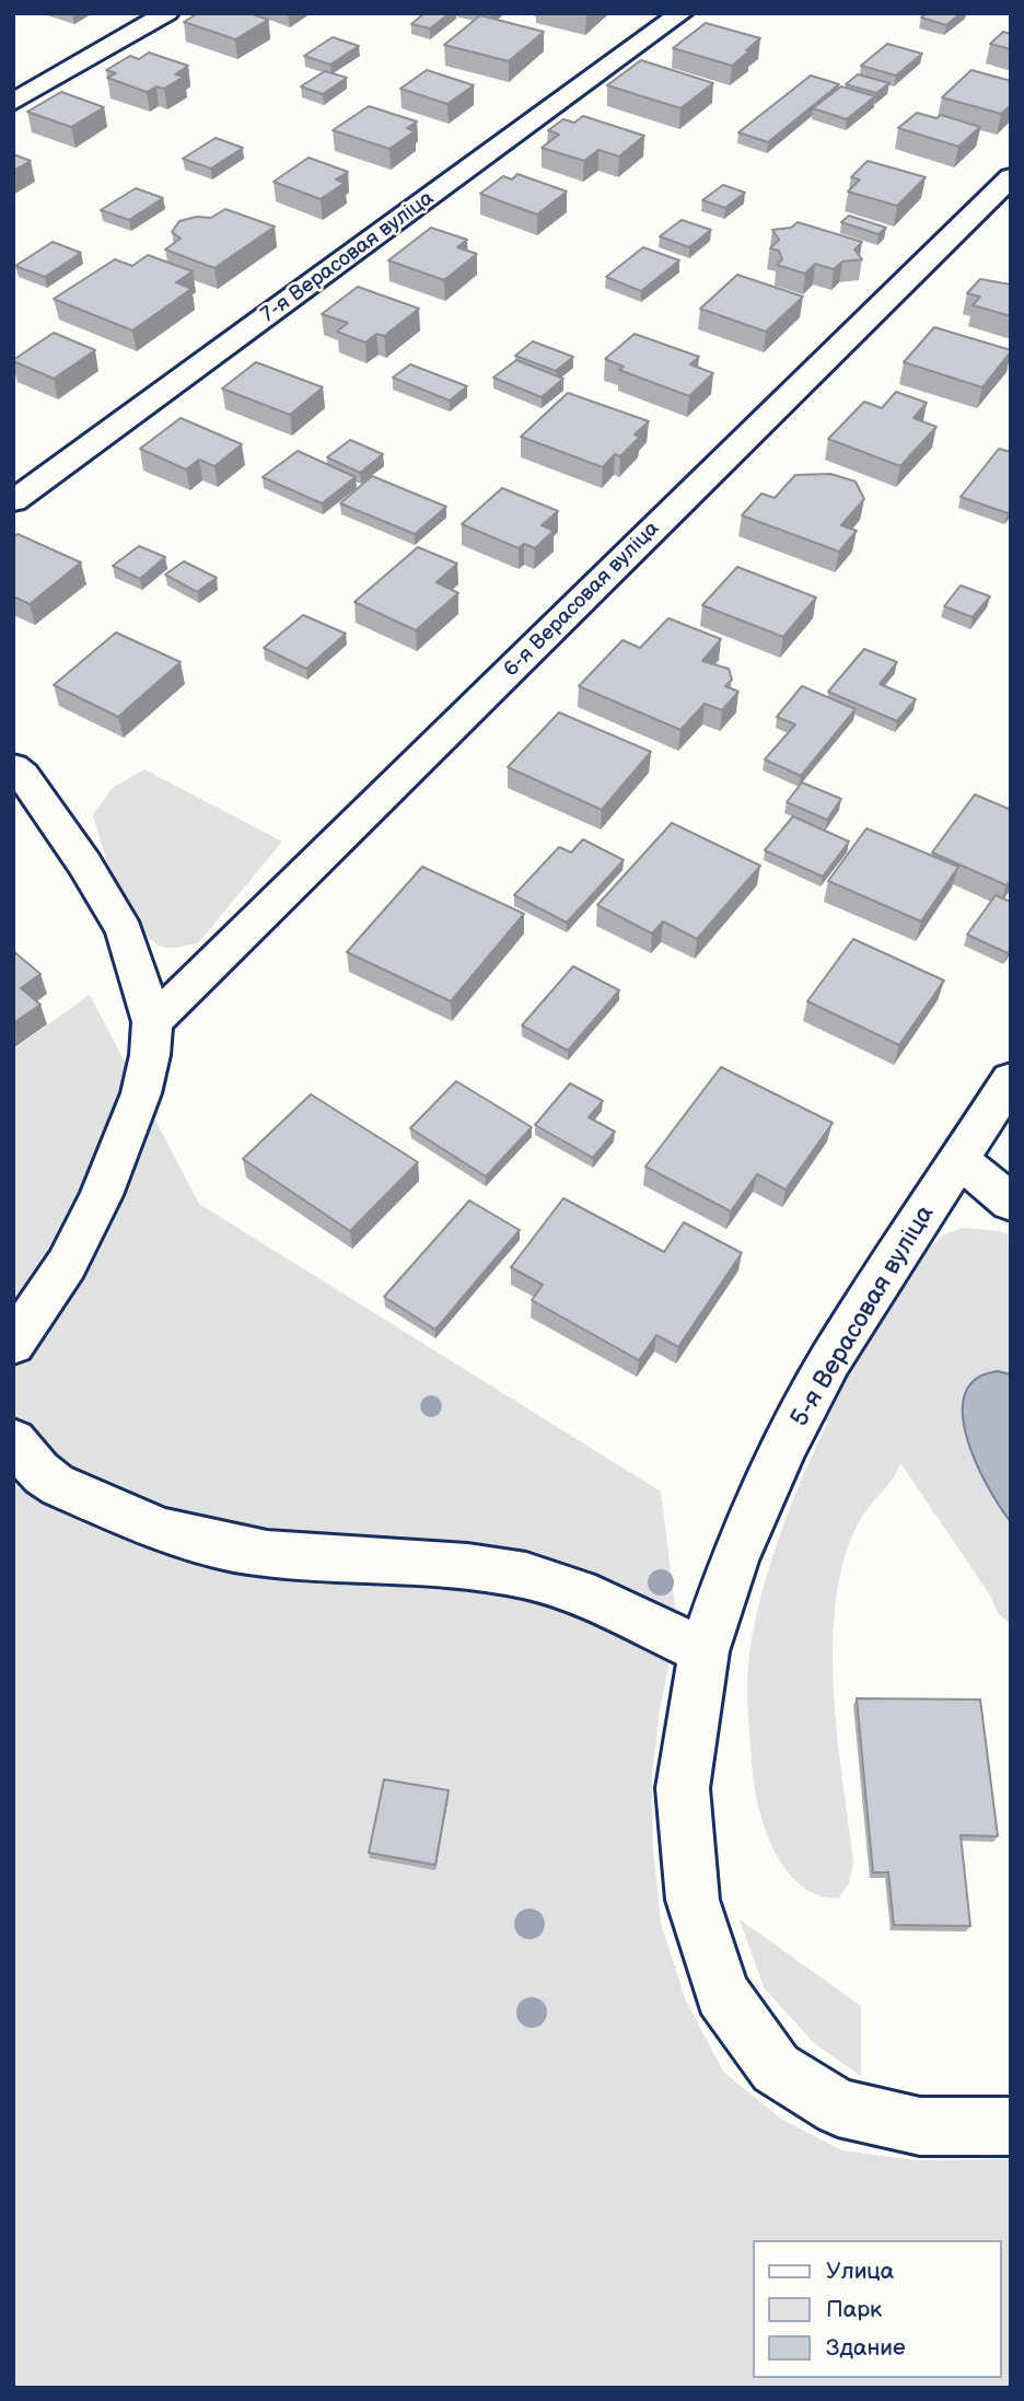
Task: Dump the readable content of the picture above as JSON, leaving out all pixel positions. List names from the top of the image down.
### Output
{
  "streets": {
    "street": ["7-я Верасовая вуліца", "6-я Верасовая вуліца", "5-я Верасовая вуліца"]
  },
  "legend": ["Улица", "Парк", "Здание"]
}
